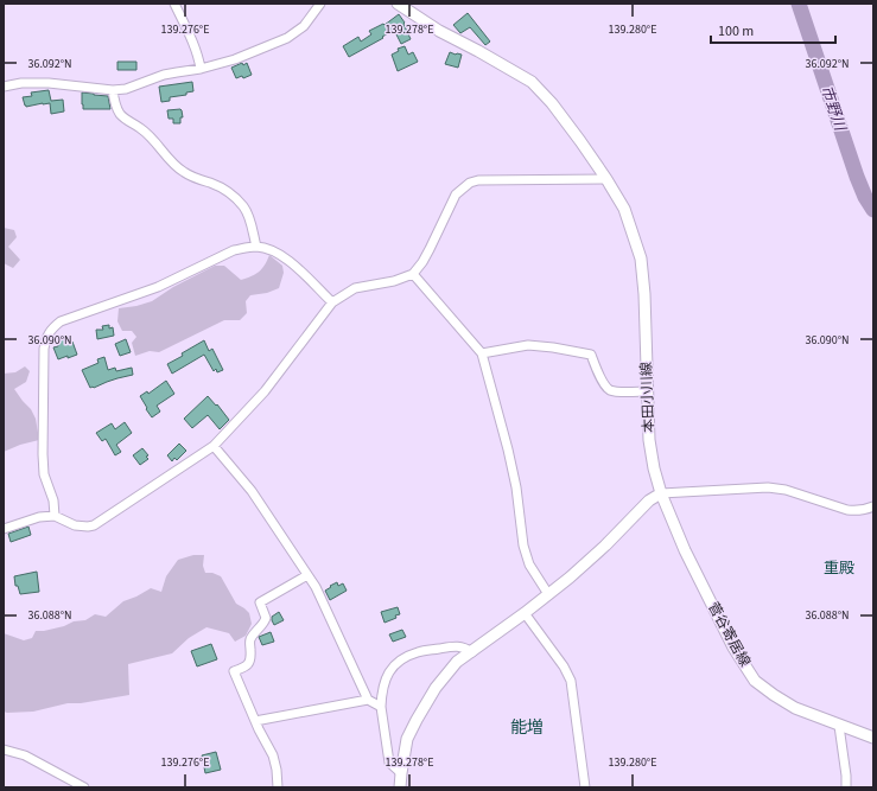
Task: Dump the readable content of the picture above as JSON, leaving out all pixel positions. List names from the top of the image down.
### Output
{
  "streets": {
    "main road": ["本田小川線", "菅谷寄居線"]
  },
  "crossings": [
    ["本田小川線", "菅谷寄居線"]
  ],
  "districts": ["重殿", "能増"],
  "water": ["市野川"],
  "scale_bar": "100 m",
  "coordinates": [
    "139.276°E",
    "139.278°E",
    "139.280°E",
    "36.092°N",
    "36.090°N",
    "36.088°N"
  ]
}
